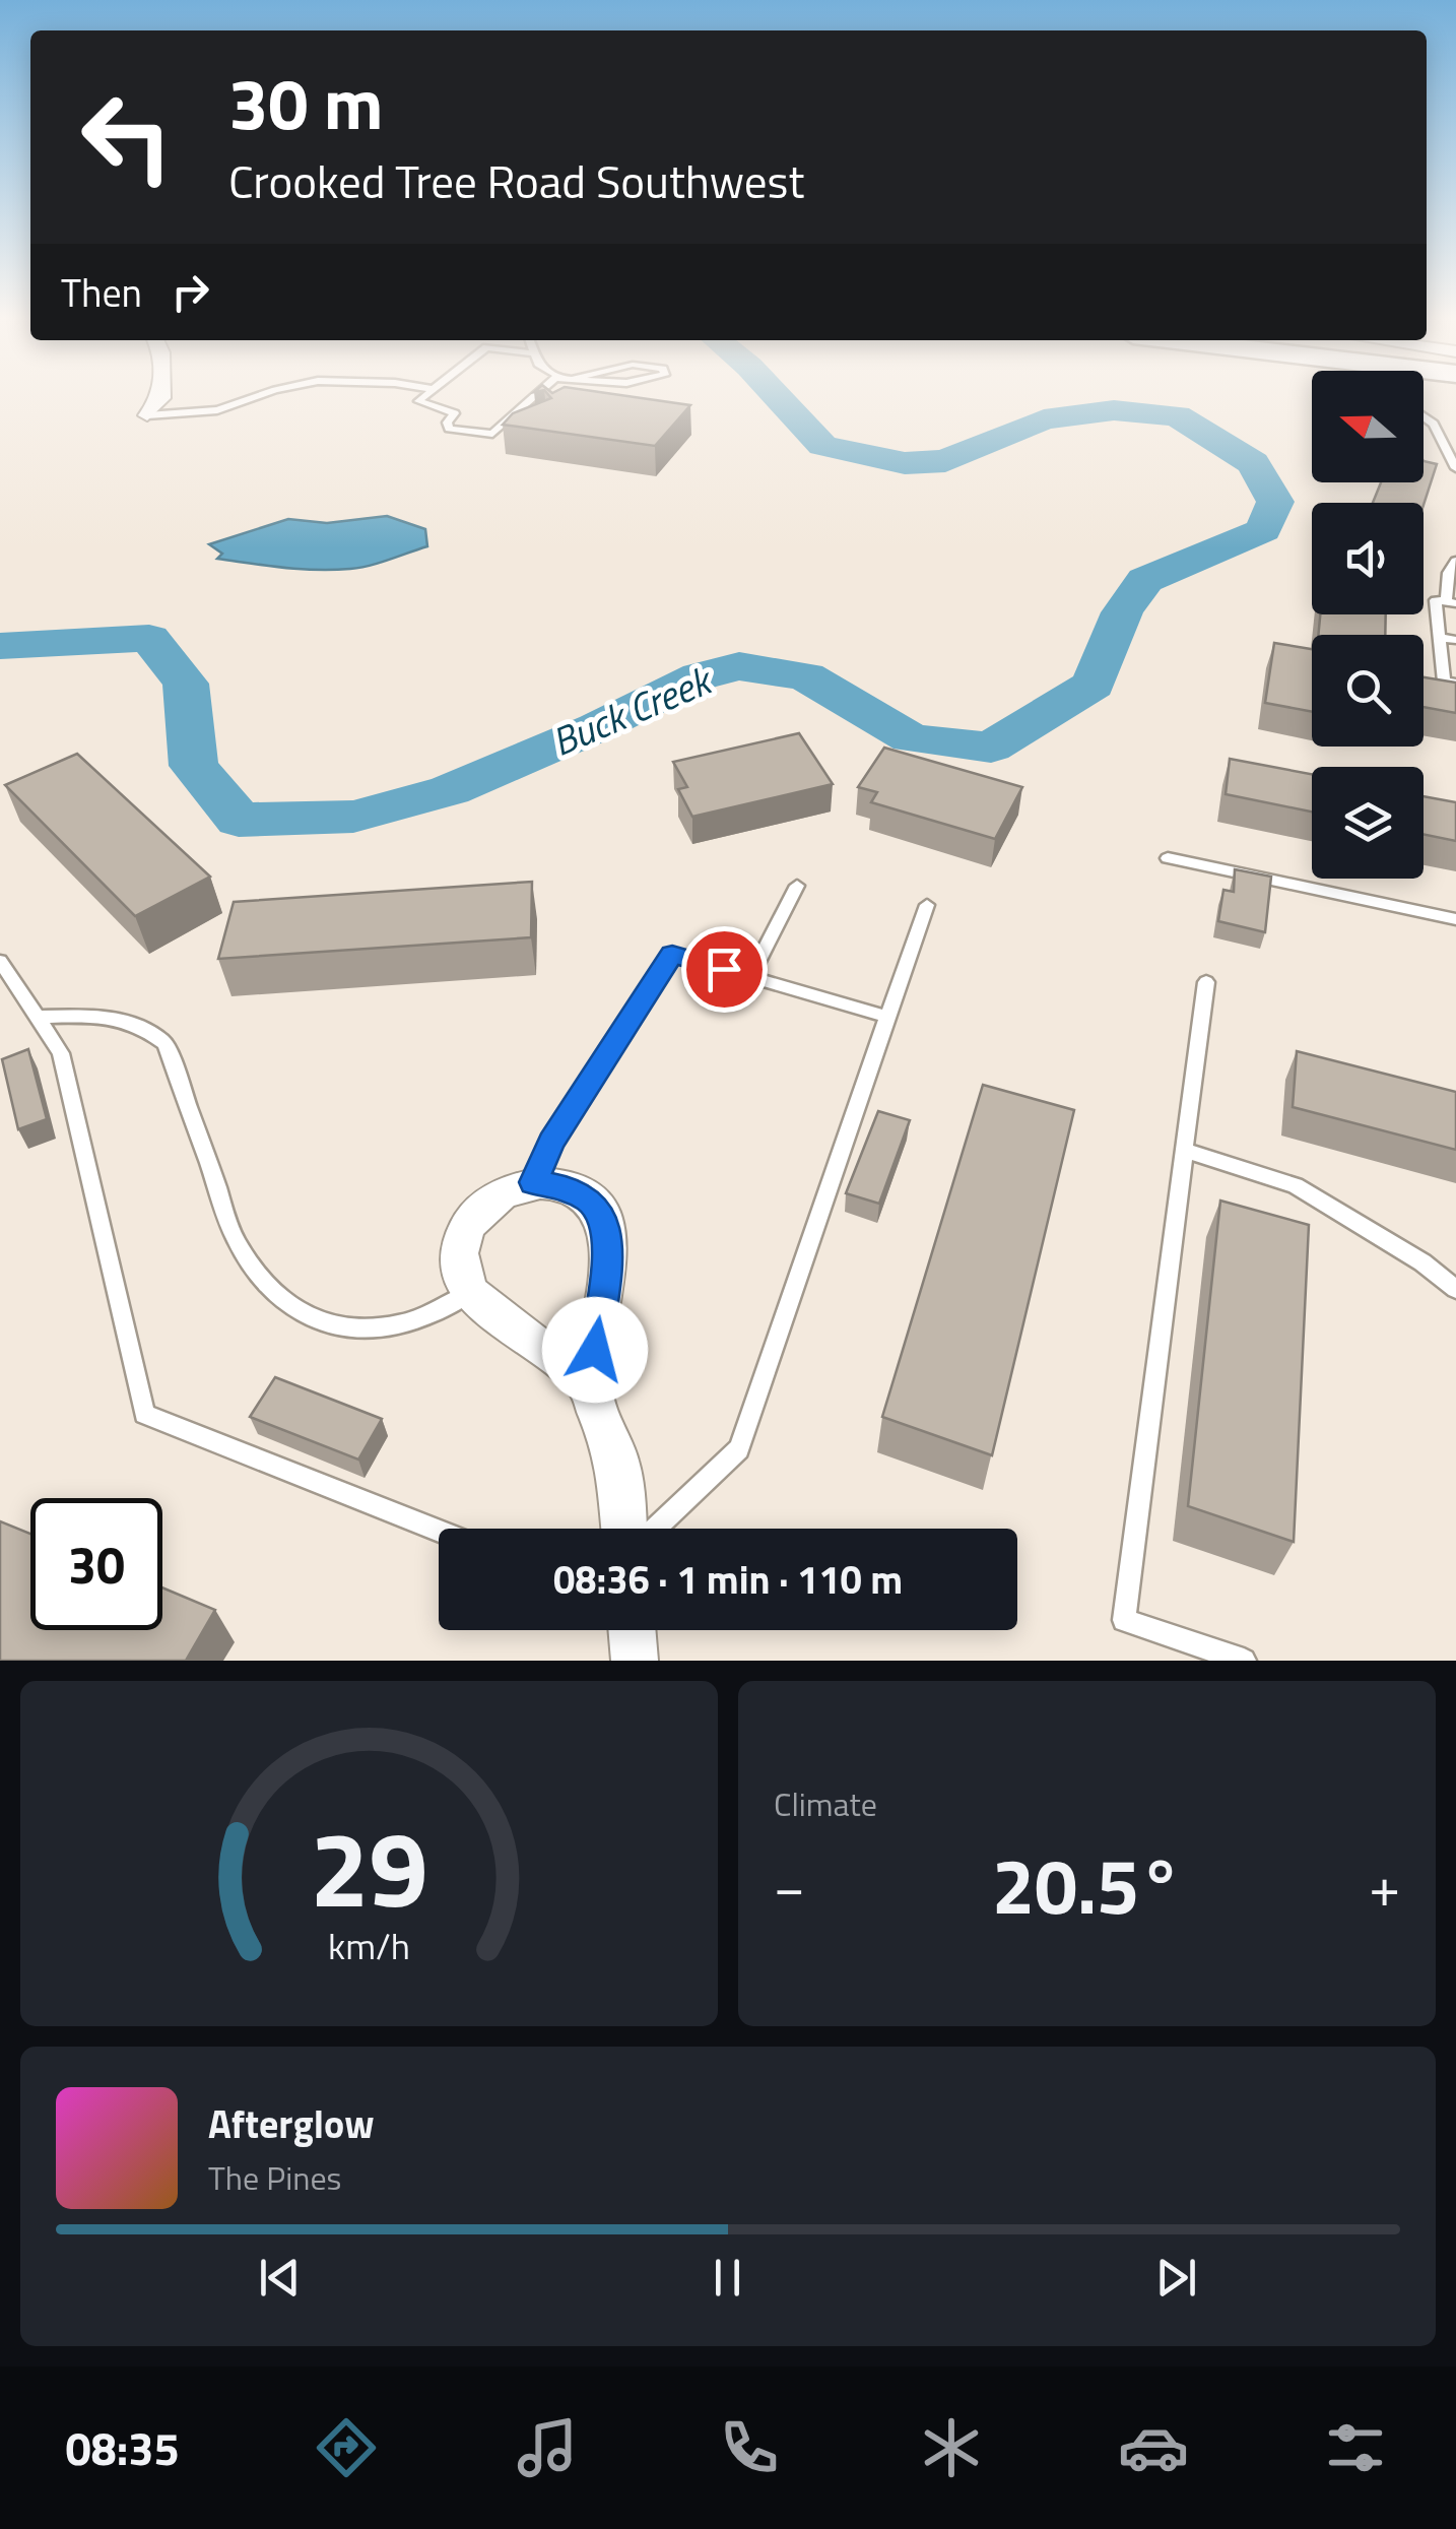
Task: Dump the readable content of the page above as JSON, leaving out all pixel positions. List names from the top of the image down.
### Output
{
  "water": ["Buck Creek"],
  "north": "left",
  "page": {
    "turn": ["30 m", "Crooked Tree Road Southwest"],
    "then": "Then",
    "limit": "30",
    "trip": "08:36 · 1 min · 110 m",
    "tile": "Climate",
    "heat": ["−", "20.5°", "+"],
    "song": ["Afterglow", "The Pines"],
    "tabs": "08:35",
    "gauge": ["29", "km/h"]
  }
}
